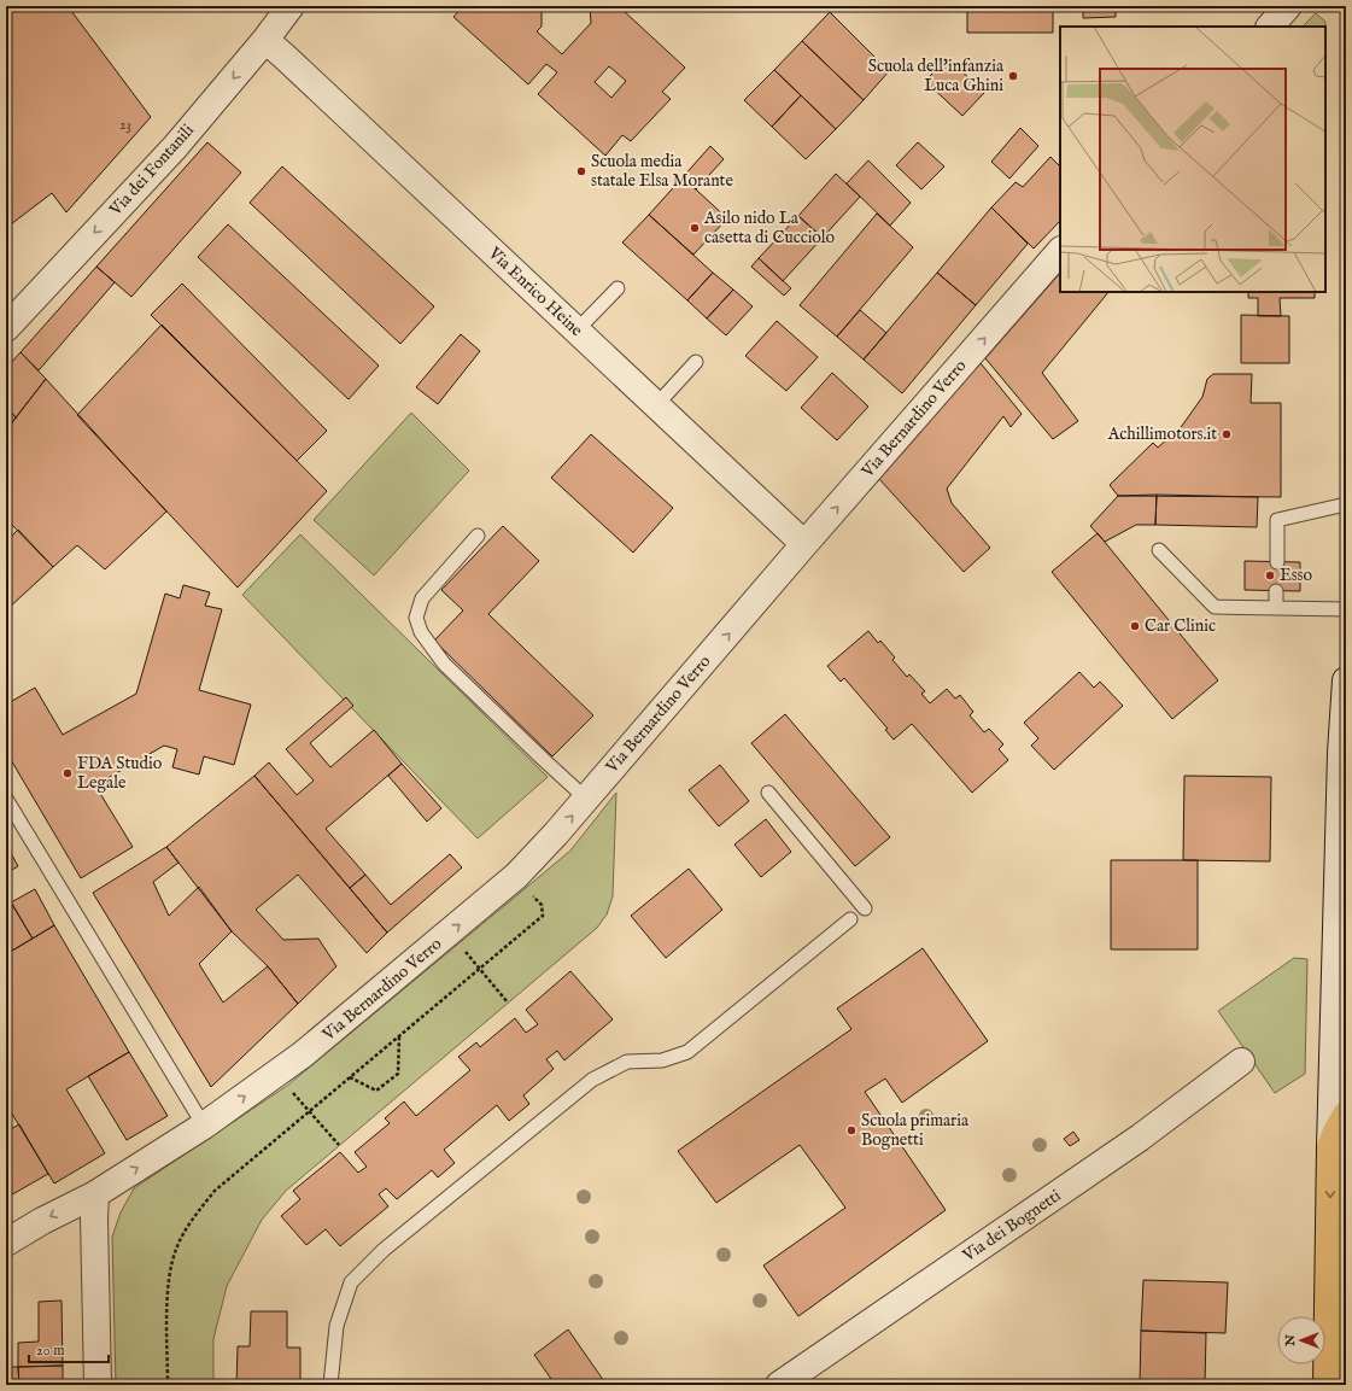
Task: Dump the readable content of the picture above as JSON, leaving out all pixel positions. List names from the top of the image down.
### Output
{
  "streets": {
    "street": [
      "Via dei Fontanili",
      "Via Enrico Heine",
      "Via Bernardino Verro",
      "Via dei Bognetti"
    ]
  },
  "crossings": [
    ["Via dei Fontanili", "Via Enrico Heine"],
    ["Via Enrico Heine", "Via Bernardino Verro"]
  ],
  "one_way": ["Via dei Fontanili", "Via Bernardino Verro"],
  "places": [
    "Scuola dell'infanzia Luca Ghini",
    "Scuola media statale Elsa Morante",
    "Asilo nido La casetta di Cucciolo",
    "Achillimotors.it",
    "Esso",
    "Car Clinic",
    "FDA Studio Legale",
    "Scuola primaria Bognetti"
  ],
  "house_numbers": ["23"],
  "scale_bar": "20 m",
  "north": "left"
}
